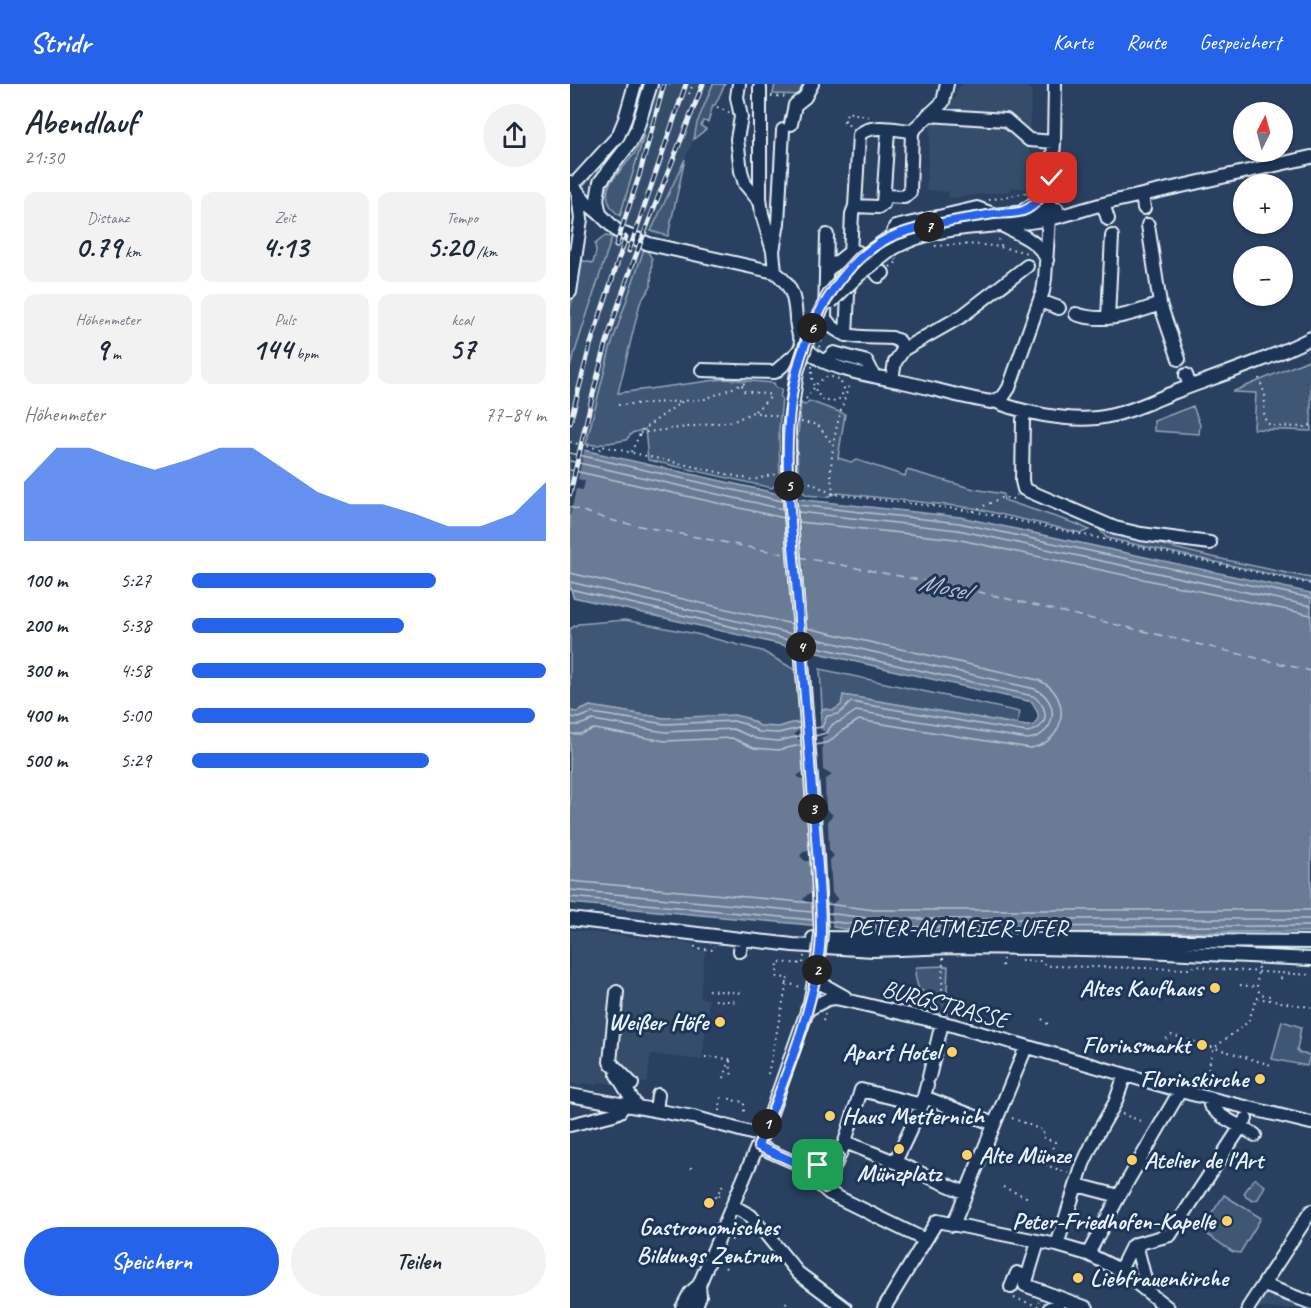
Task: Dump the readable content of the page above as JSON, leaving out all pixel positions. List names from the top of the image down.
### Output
{
  "streets": {
    "street": ["PETER-ALTMEIER-UFER", "BURGSTRASSE"]
  },
  "water": ["Mosel"],
  "places": [
    "Altes Kaufhaus",
    "Weißer Höfe",
    "Florinsmarkt",
    "Apart Hotel",
    "Florinskirche",
    "Haus Metternich",
    "Münzplatz",
    "Alte Münze",
    "Atelier de l'Art",
    "Gastronomisches Bildungs Zentrum",
    "Peter-Friedhofen-Kapelle",
    "Liebfrauenkirche"
  ],
  "north": "top",
  "page": {
    "header": "Stridr",
    "nav": ["Karte", "Route", "Gespeichert"],
    "heading": ["Abendlauf", "21:30"],
    "map_buttons": ["+", "−"],
    "stats": [
      ["Distanz", "0.79 km"],
      ["Zeit", "4:13"],
      ["Tempo", "5:20 /km"],
      ["Höhenmeter", "9 m"],
      ["Puls", "144 bpm"],
      ["kcal", "57"]
    ],
    "pins": [
      "7",
      "6",
      "5",
      "4",
      "3",
      "2",
      "1"
    ],
    "chart": ["Höhenmeter", "77–84 m"],
    "list": [
      {
        "name": "100 m",
        "note": "5:27"
      },
      {
        "name": "200 m",
        "note": "5:38"
      },
      {
        "name": "300 m",
        "note": "4:58"
      },
      {
        "name": "400 m",
        "note": "5:00"
      },
      {
        "name": "500 m",
        "note": "5:29"
      }
    ],
    "buttons": ["Speichern", "Teilen"]
  }
}
